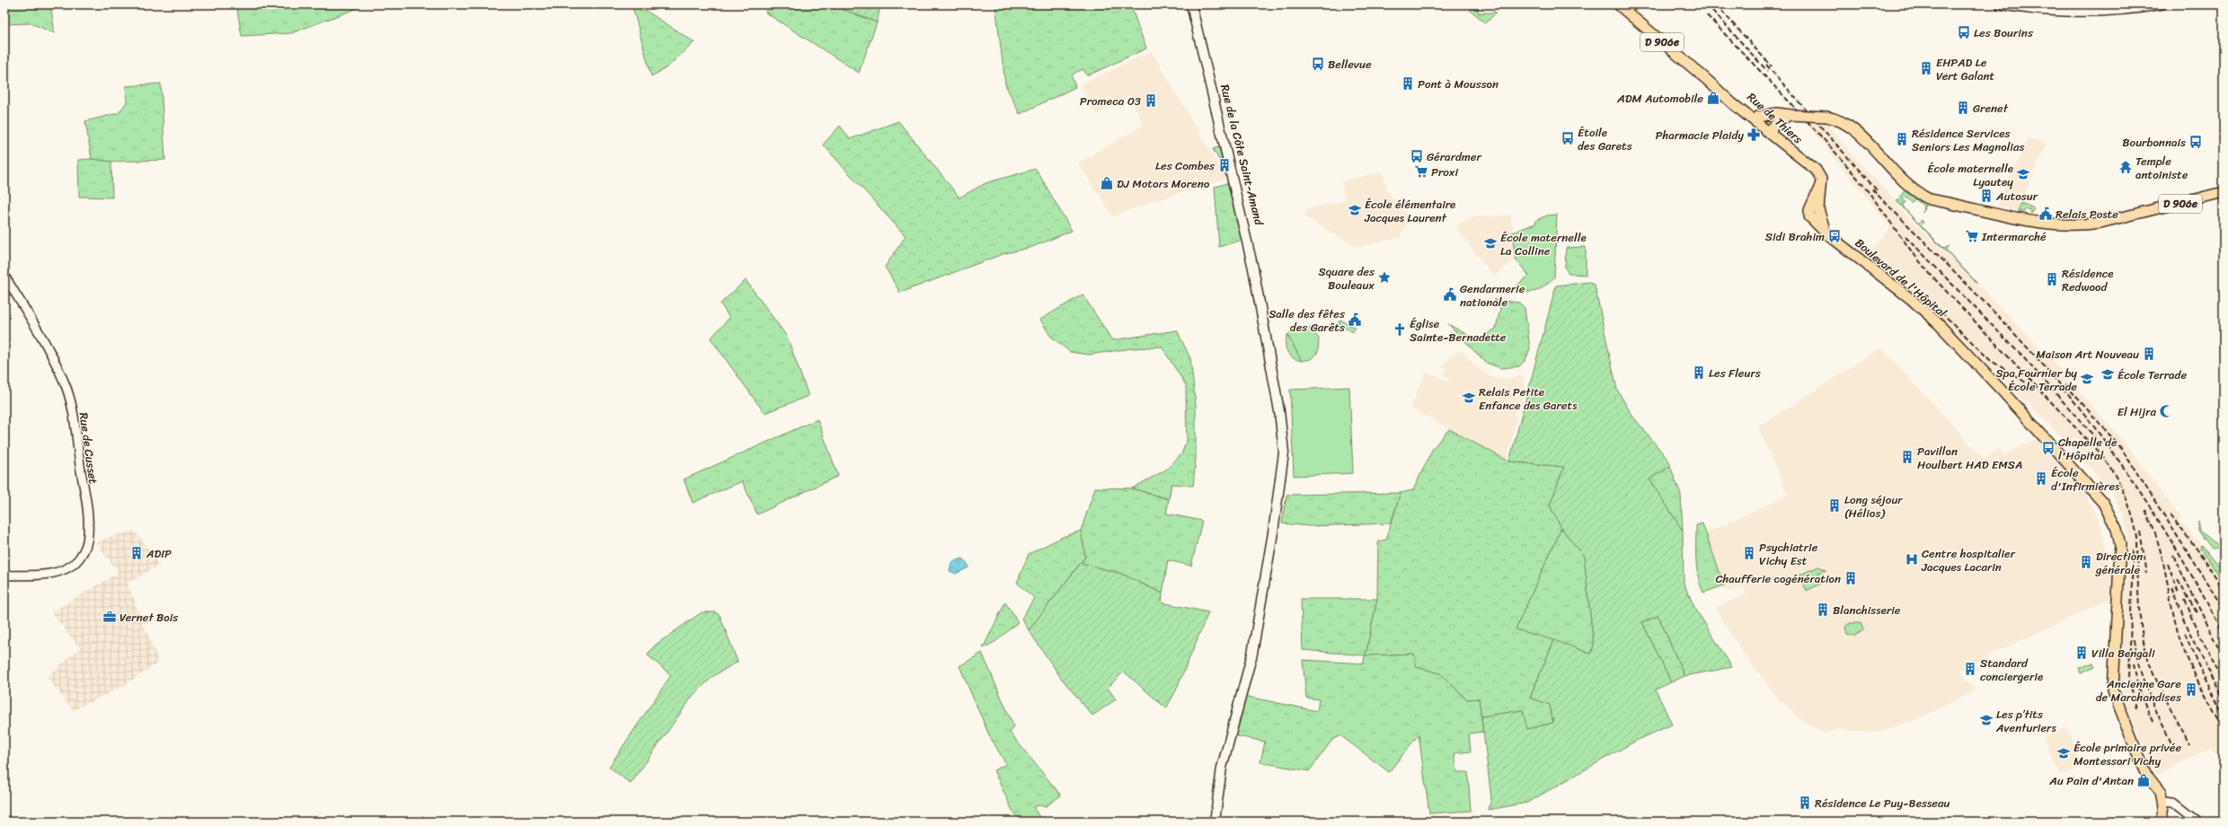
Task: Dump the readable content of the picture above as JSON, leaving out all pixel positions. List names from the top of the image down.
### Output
{
  "streets": {
    "main road": [
      "D 906e",
      "Rue de Thiers",
      "Rue de la Côte Saint-Amand",
      "Boulevard de l'Hôpital"
    ],
    "street": ["Rue de Cusset"]
  },
  "crossings": [
    ["D 906e", "Rue de Thiers"],
    ["Rue de Thiers", "Boulevard de l'Hôpital"]
  ],
  "places": {
    "bus stop": [
      "Les Bourins",
      "Bellevue",
      "Étoile des Garets",
      "Bourbonnais",
      "Gérardmer",
      "Sidi Brahim",
      "Chapelle de l'Hôpital"
    ],
    "building": [
      "EHPAD Le Vert Galant",
      "Pont à Mousson",
      "Promeca 03",
      "Grenet",
      "Résidence Services Seniors Les Magnolias",
      "Les Combes",
      "Autosur",
      "Résidence Redwood",
      "Maison Art Nouveau",
      "Les Fleurs",
      "Pavillon Houlbert HAD EMSA",
      "École d'Infirmières",
      "Long séjour (Hélios)",
      "ADIP",
      "Psychiatrie Vichy Est",
      "Direction générale",
      "Chaufferie cogénération",
      "Blanchisserie",
      "Villa Bengali",
      "Standard conciergerie",
      "Ancienne Gare de Marchandises",
      "Résidence Le Puy-Besseau"
    ],
    "shop": ["ADM Automobile", "DJ Motors Moreno", "Au Pain d'Antan"],
    "pharmacy": ["Pharmacie Plaidy"],
    "temple": ["Temple antoiniste"],
    "supermarket": ["Proxi", "Intermarché"],
    "school or university": [
      "École maternelle Lyautey",
      "École élémentaire Jacques Laurent",
      "École maternelle La Colline",
      "École Terrade",
      "Spa Fournier by École Terrade",
      "Relais Petite Enfance des Garets",
      "Les p’tits Aventuriers",
      "École primaire privée Montessori Vichy"
    ],
    "public building": ["Relais Poste", "Gendarmerie nationale", "Salle des fêtes des Garêts"],
    "place": ["Square des Bouleaux"],
    "church": ["Église Sainte-Bernadette"],
    "mosque": ["El Hijra"],
    "hospital": ["Centre hospitalier Jacques Lacarin"],
    "office": ["Vernet Bois"]
  }
}
